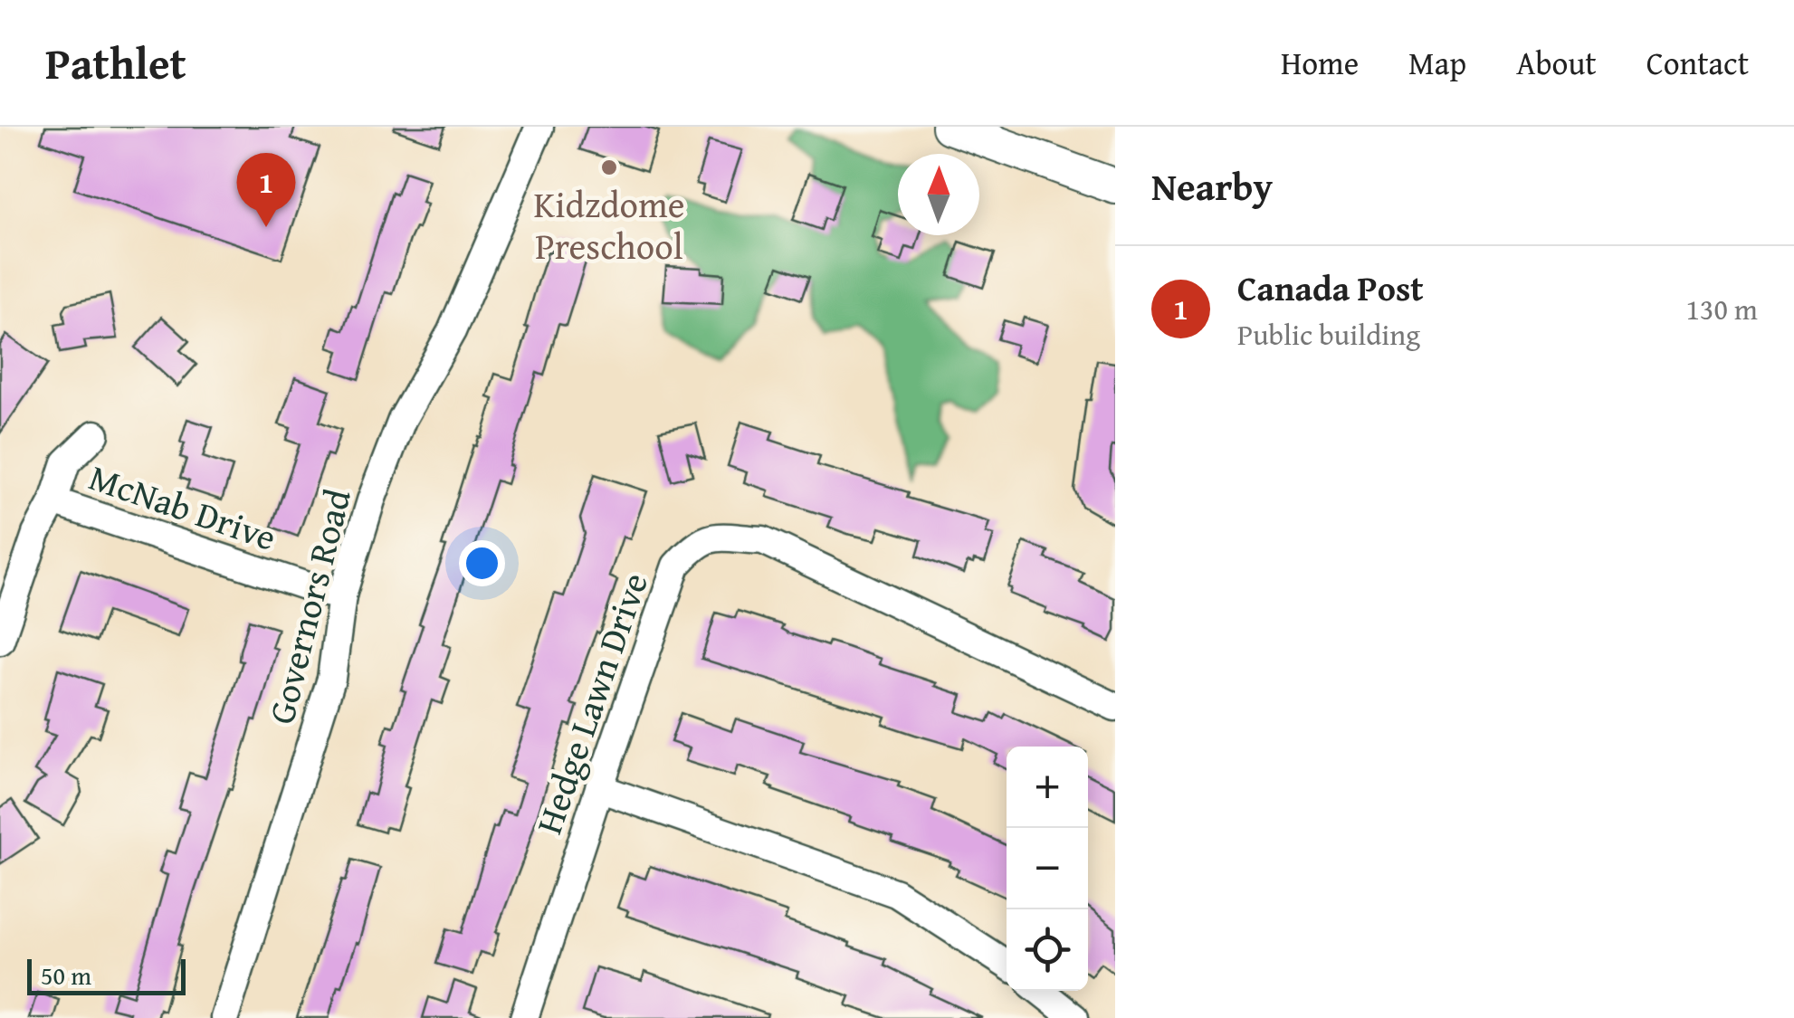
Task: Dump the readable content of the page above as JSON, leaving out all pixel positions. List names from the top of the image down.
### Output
{
  "streets": {
    "street": ["McNab Drive", "Governors Road", "Hedge Lawn Drive"]
  },
  "crossings": [
    ["McNab Drive", "Governors Road"]
  ],
  "places": ["Kidzdome Preschool"],
  "scale_bar": "50 m",
  "north": "top",
  "page": {
    "header": "Pathlet",
    "nav": [
      "Home",
      "Map",
      "About",
      "Contact"
    ],
    "heading": "Nearby",
    "pins": "1",
    "list": [
      {
        "mark": "1",
        "name": "Canada Post",
        "note": "Public building",
        "value": "130 m"
      }
    ],
    "map_buttons": ["+", "−"],
    "scale": "50 m"
  }
}
